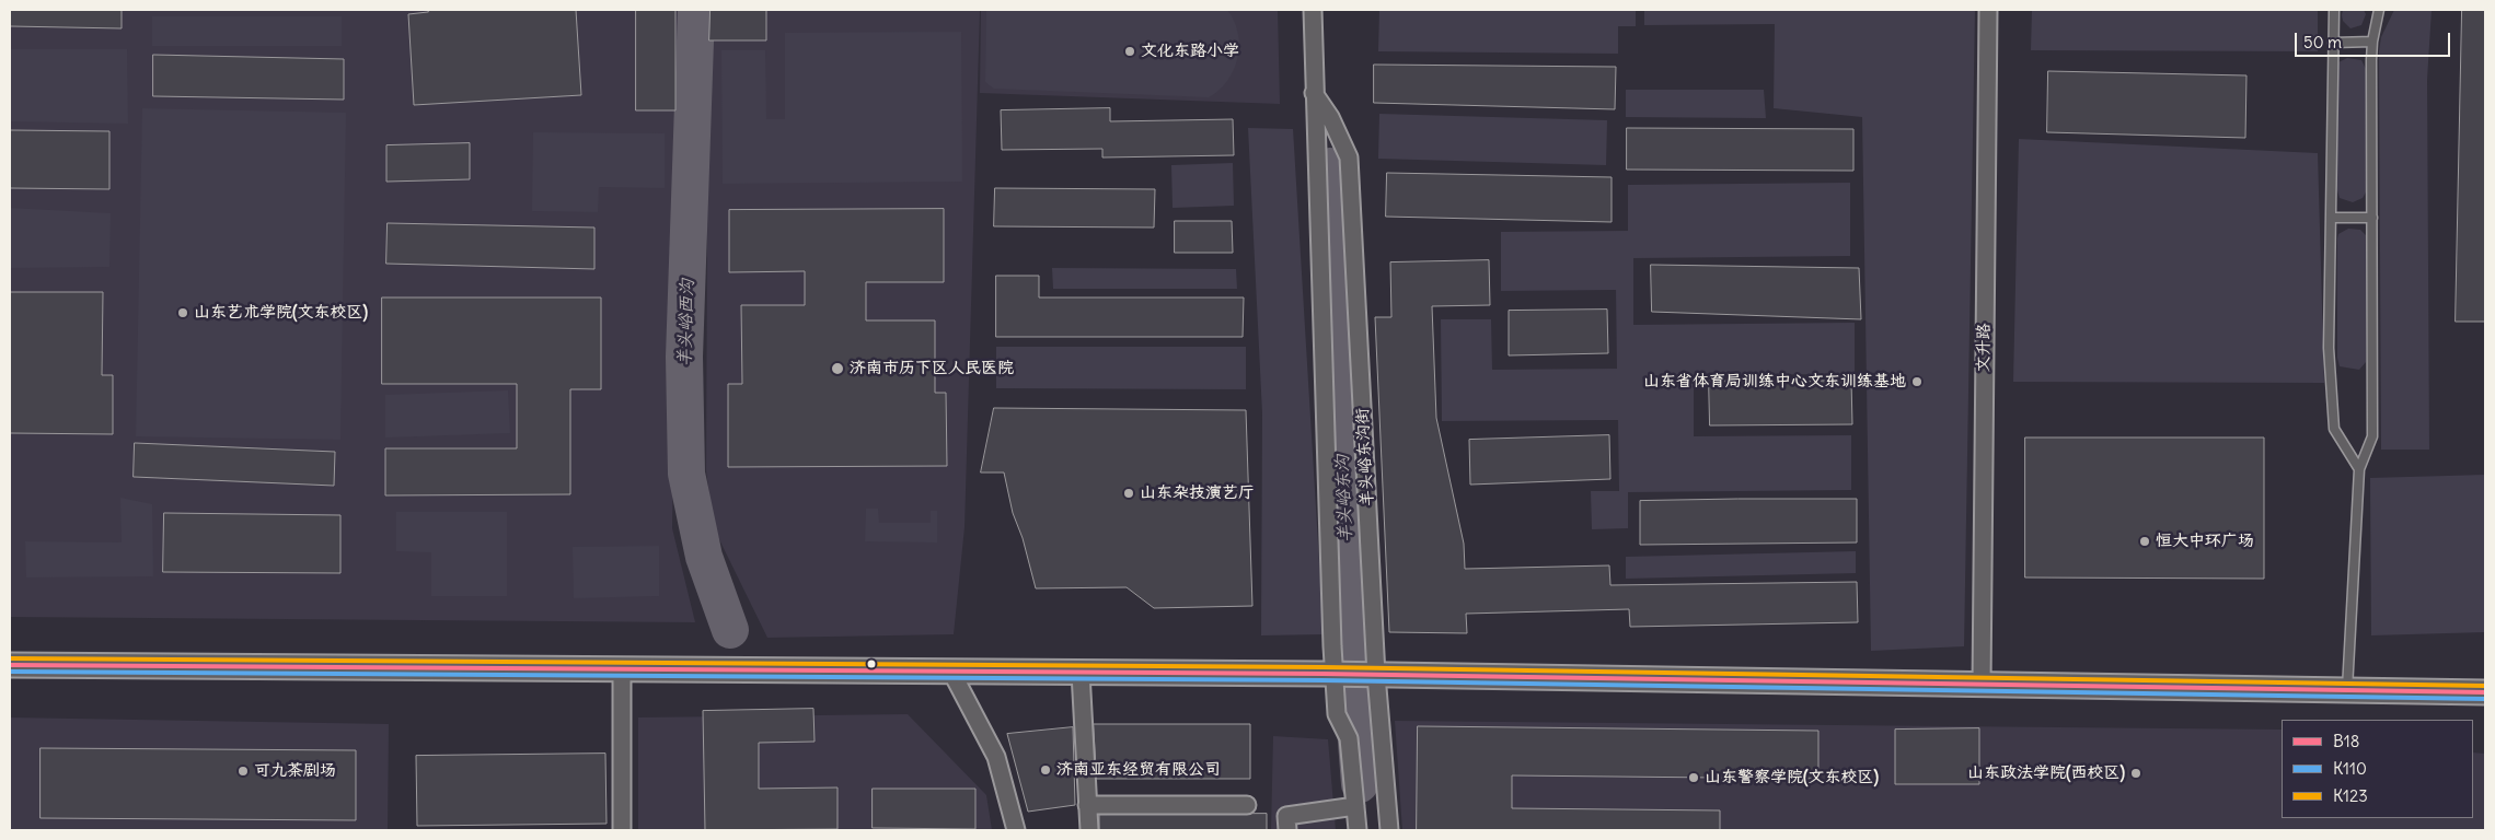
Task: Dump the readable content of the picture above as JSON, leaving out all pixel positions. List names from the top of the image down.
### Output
{
  "streets": {
    "street": ["文升路", "羊头峪东沟街"]
  },
  "water": ["羊头峪西沟", "羊头峪东沟"],
  "places": [
    "文化东路小学",
    "山东艺术学院(文东校区)",
    "济南市历下区人民医院",
    "山东省体育局训练中心文东训练基地",
    "山东杂技演艺厅",
    "恒大中环广场",
    "济南亚东经贸有限公司",
    "可九茶剧场",
    "山东政法学院(西校区)",
    "山东警察学院(文东校区)"
  ],
  "lines": ["transit line K123", "transit line B18", "transit line K110"],
  "legend": ["B18", "K110", "K123"],
  "scale_bar": "50 m"
}
